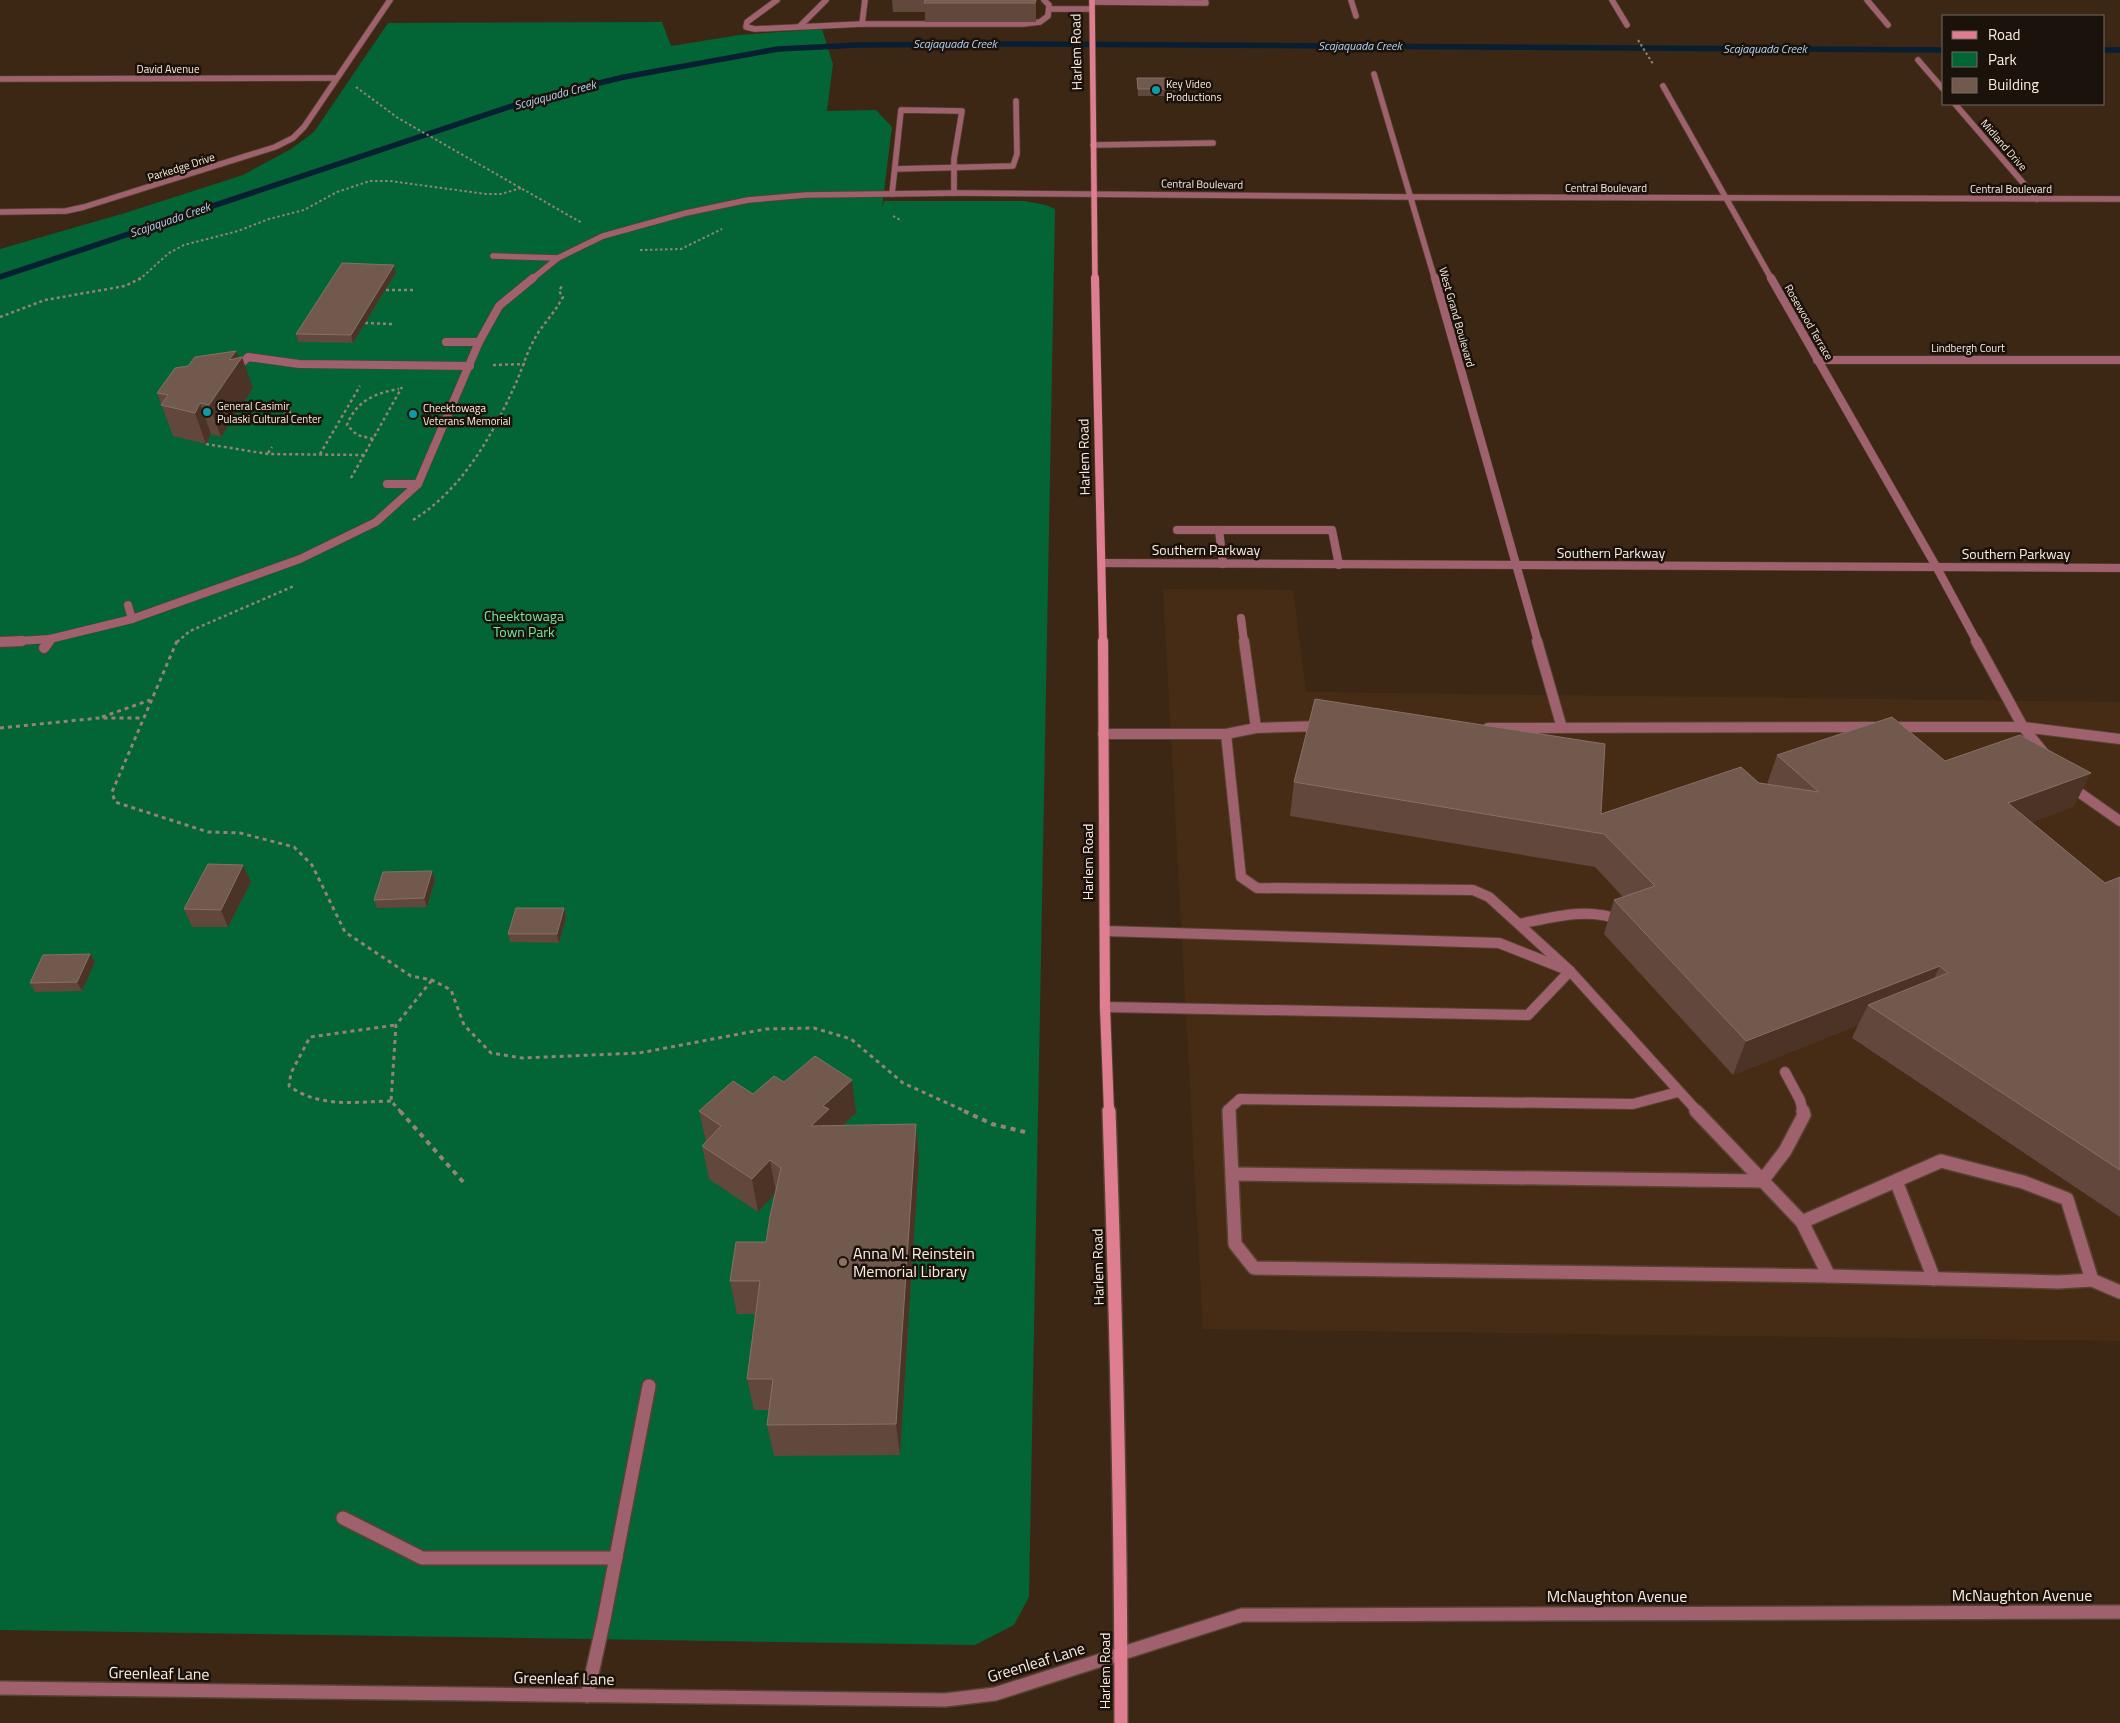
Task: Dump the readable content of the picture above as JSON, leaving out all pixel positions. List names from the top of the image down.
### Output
{
  "streets": {
    "main road": ["Harlem Road"],
    "street": [
      "David Avenue",
      "Midland Drive",
      "Parkedge Drive",
      "Central Boulevard",
      "West Grand Boulevard",
      "Rosewood Terrace",
      "Lindbergh Court",
      "Southern Parkway",
      "McNaughton Avenue",
      "Greenleaf Lane"
    ]
  },
  "crossings": [
    ["Harlem Road", "Central Boulevard"],
    ["Harlem Road", "Southern Parkway"],
    ["Harlem Road", "McNaughton Avenue"],
    ["Harlem Road", "Greenleaf Lane"],
    ["David Avenue", "Parkedge Drive"],
    ["Midland Drive", "Central Boulevard"],
    ["Central Boulevard", "West Grand Boulevard"],
    ["Central Boulevard", "Rosewood Terrace"],
    ["West Grand Boulevard", "Southern Parkway"],
    ["Rosewood Terrace", "Lindbergh Court"],
    ["Rosewood Terrace", "Southern Parkway"],
    ["McNaughton Avenue", "Greenleaf Lane"]
  ],
  "water": ["Scajaquada Creek"],
  "parks": ["Cheektowaga Town Park"],
  "places": [
    "Key Video Productions",
    "General Casimir Pulaski Cultural Center",
    "Cheektowaga Veterans Memorial",
    "Anna M. Reinstein Memorial Library"
  ],
  "legend": ["Road", "Park", "Building"]
}
